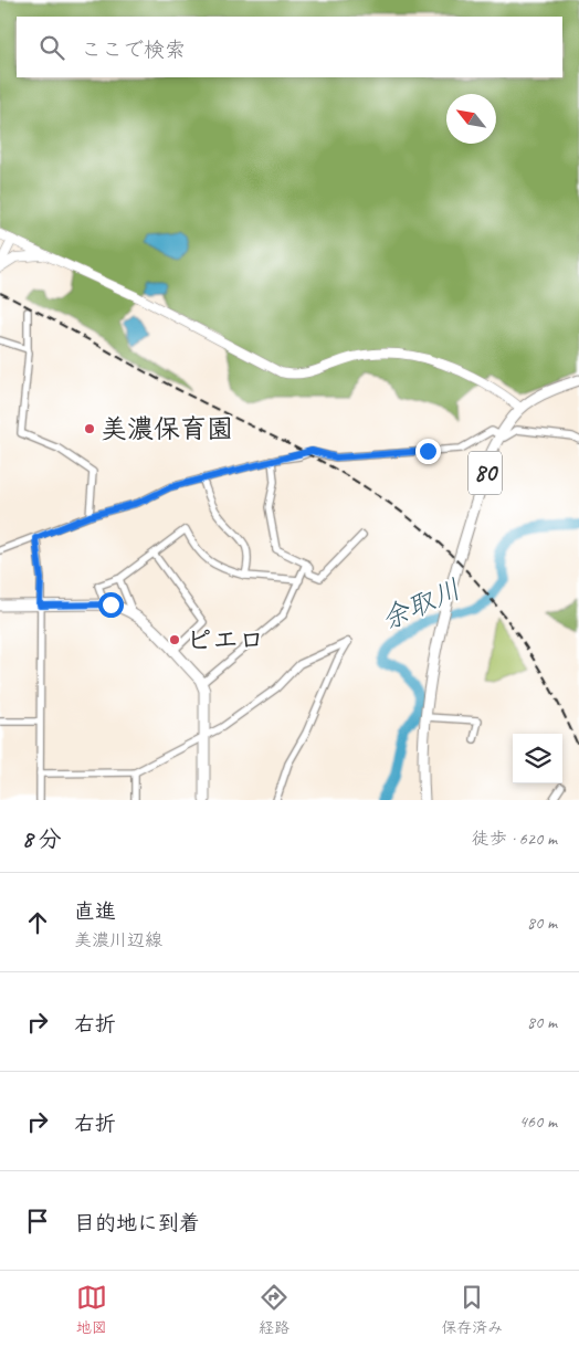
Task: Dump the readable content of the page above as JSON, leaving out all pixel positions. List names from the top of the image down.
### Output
{
  "streets": {
    "main road": ["80"]
  },
  "water": ["余取川"],
  "places": ["美濃保育園", "ピエロ"],
  "north": "top left",
  "page": {
    "search": "ここで検索",
    "heading": ["8 分", "徒歩 · 620 m"],
    "list": [
      ["直進", "美濃川辺線", "80 m"],
      ["右折", "80 m"],
      ["右折", "460 m"],
      "目的地に到着"
    ],
    "nav": ["地図", "経路", "保存済み"]
  }
}
